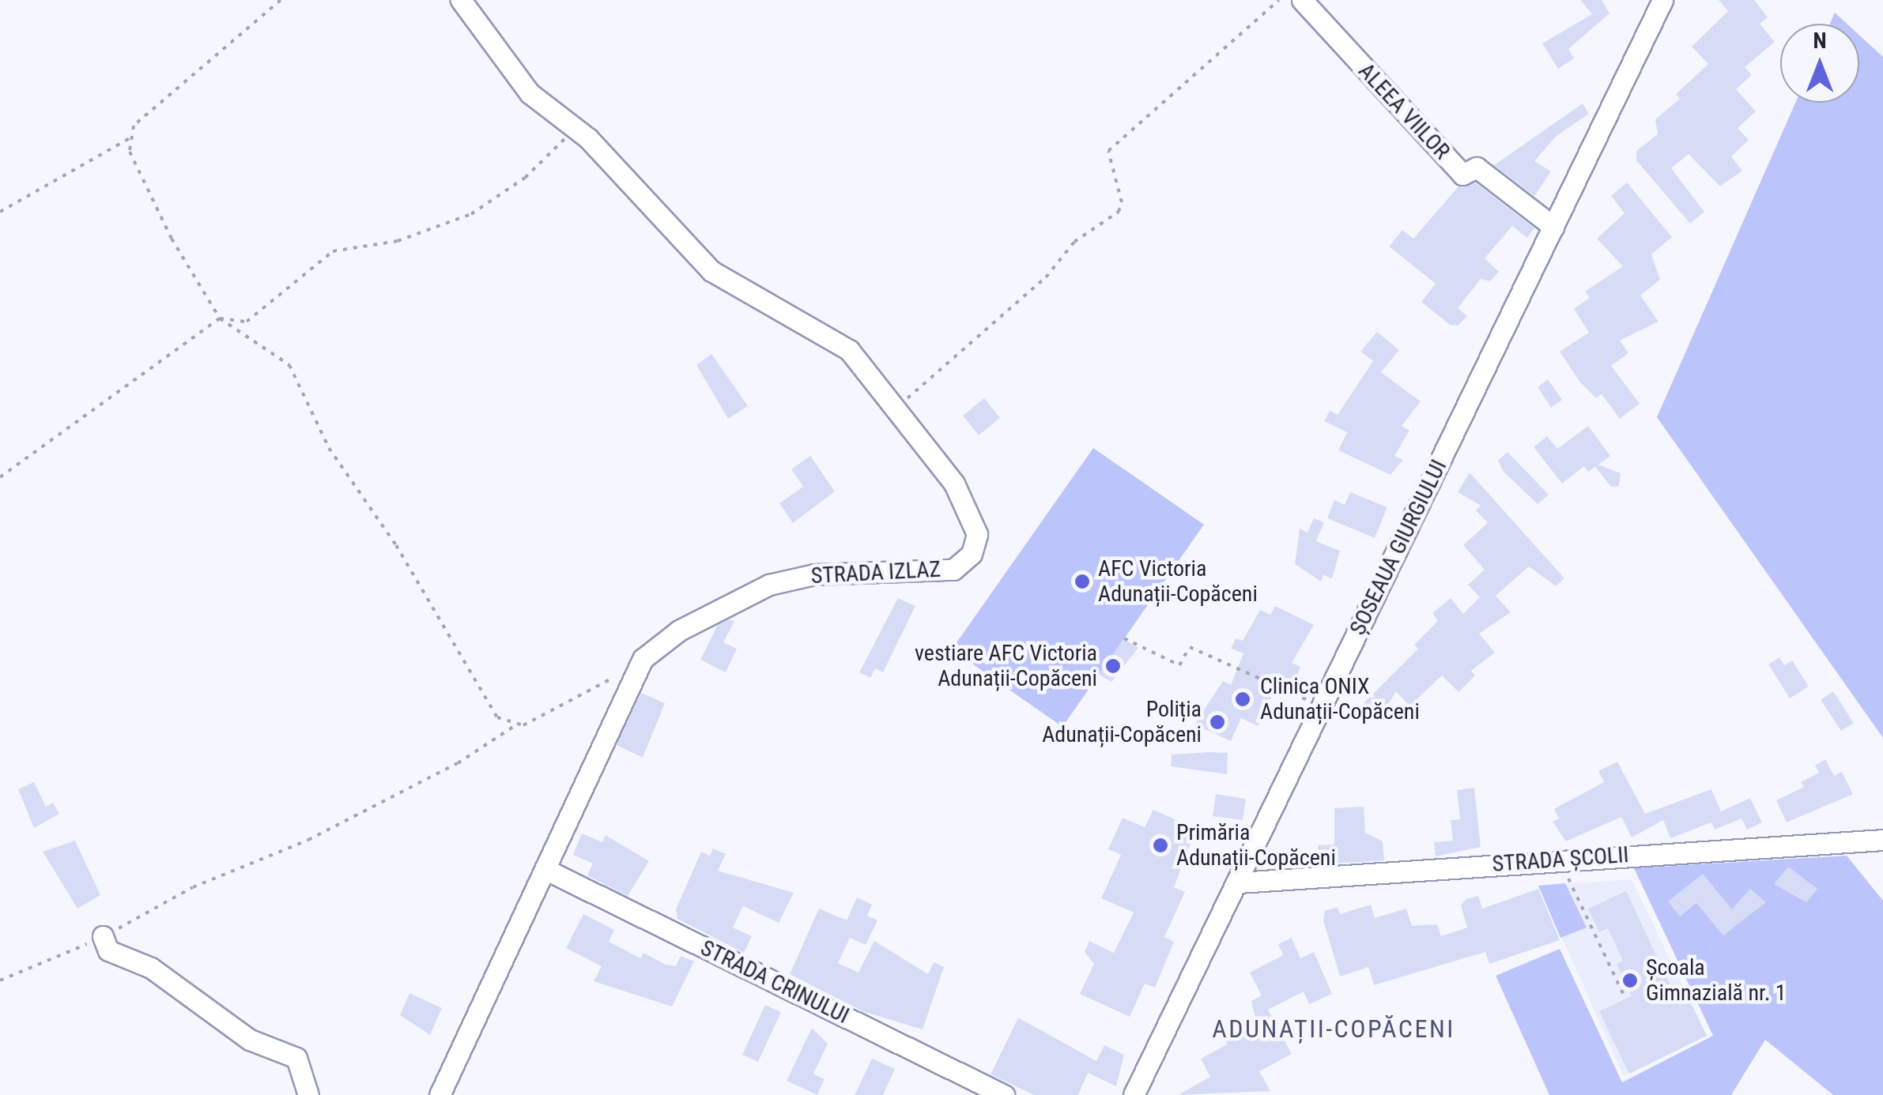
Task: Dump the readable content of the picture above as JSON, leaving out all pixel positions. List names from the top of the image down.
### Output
{
  "streets": {
    "street": [
      "ALEEA VIILOR",
      "ȘOSEAUA GIURGIULUI",
      "STRADA IZLAZ",
      "STRADA ȘCOLII",
      "STRADA CRINULUI"
    ]
  },
  "crossings": [
    ["ALEEA VIILOR", "ȘOSEAUA GIURGIULUI"],
    ["ȘOSEAUA GIURGIULUI", "STRADA ȘCOLII"],
    ["STRADA IZLAZ", "STRADA CRINULUI"]
  ],
  "districts": ["ADUNAȚII-COPĂCENI"],
  "places": [
    "AFC Victoria Adunații-Copăceni",
    "vestiare AFC Victoria Adunații-Copăceni",
    "Clinica ONIX Adunații-Copăceni",
    "Poliția Adunații-Copăceni",
    "Primăria Adunații-Copăceni",
    "Școala Gimnazială nr. 1"
  ],
  "north": "top"
}
